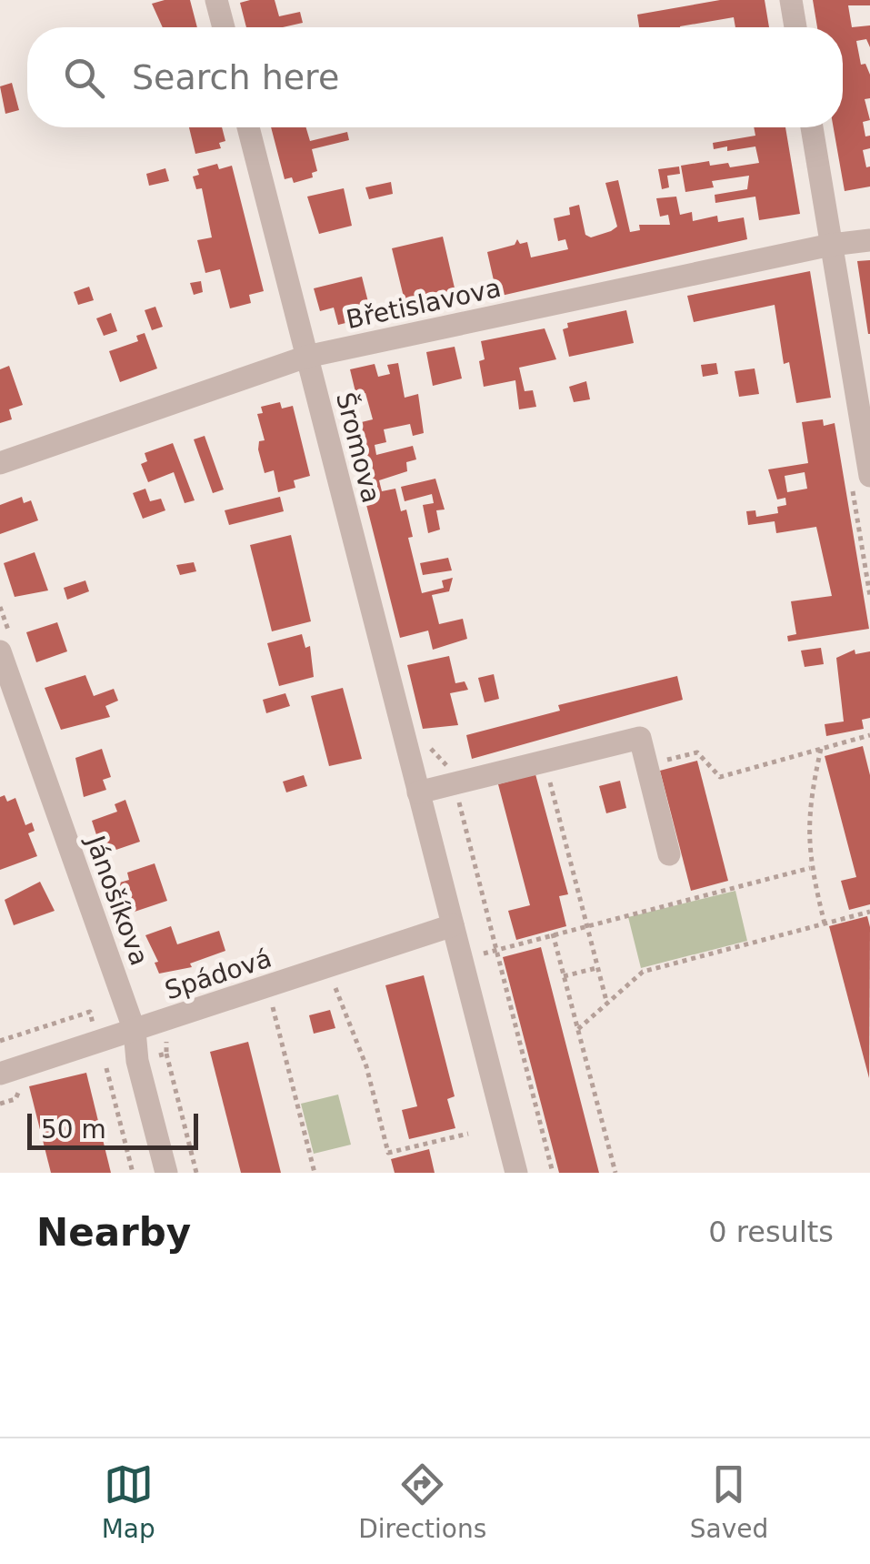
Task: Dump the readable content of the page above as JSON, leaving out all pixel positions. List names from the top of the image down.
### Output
{
  "streets": {
    "street": [
      "Břetislavova",
      "Šromova",
      "Jánošíkova",
      "Spádová"
    ]
  },
  "crossings": [
    ["Břetislavova", "Šromova"],
    ["Šromova", "Spádová"],
    ["Jánošíkova", "Spádová"]
  ],
  "scale_bar": "50 m",
  "page": {
    "search": "Search here",
    "scale": "50 m",
    "heading": ["Nearby", "0 results"],
    "nav": ["Map", "Directions", "Saved"]
  }
}
